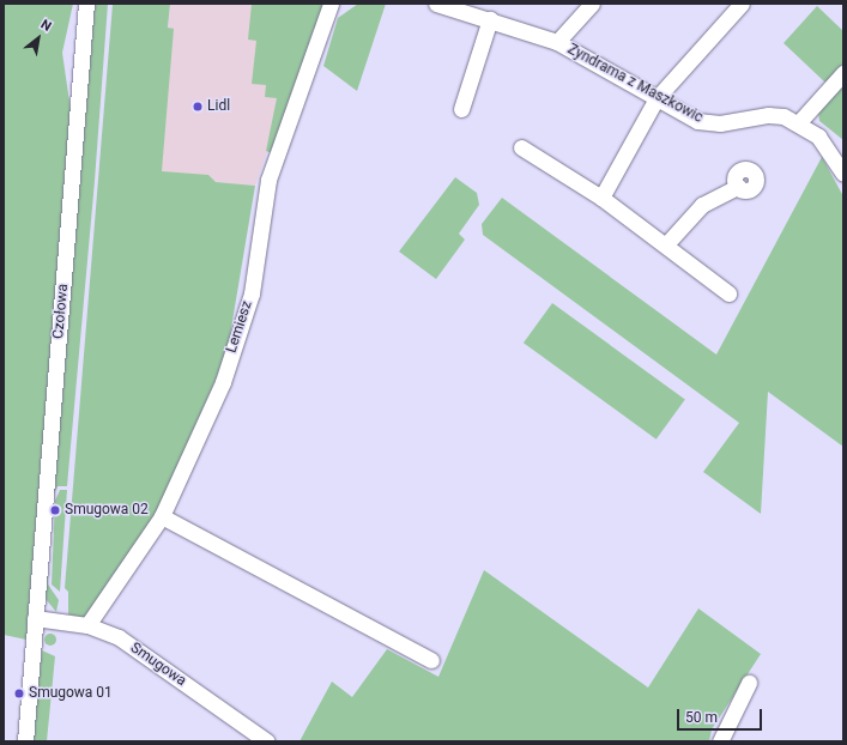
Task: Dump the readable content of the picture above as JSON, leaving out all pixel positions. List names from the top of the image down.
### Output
{
  "streets": {
    "street": [
      "Zyndrama z Maszkowic",
      "Czołowa",
      "Lemiesz",
      "Smugowa"
    ]
  },
  "crossings": [
    ["Czołowa", "Smugowa"],
    ["Lemiesz", "Smugowa"]
  ],
  "places": ["Lidl", "Smugowa 02", "Smugowa 01"],
  "scale_bar": "50 m",
  "north": "top right"
}
